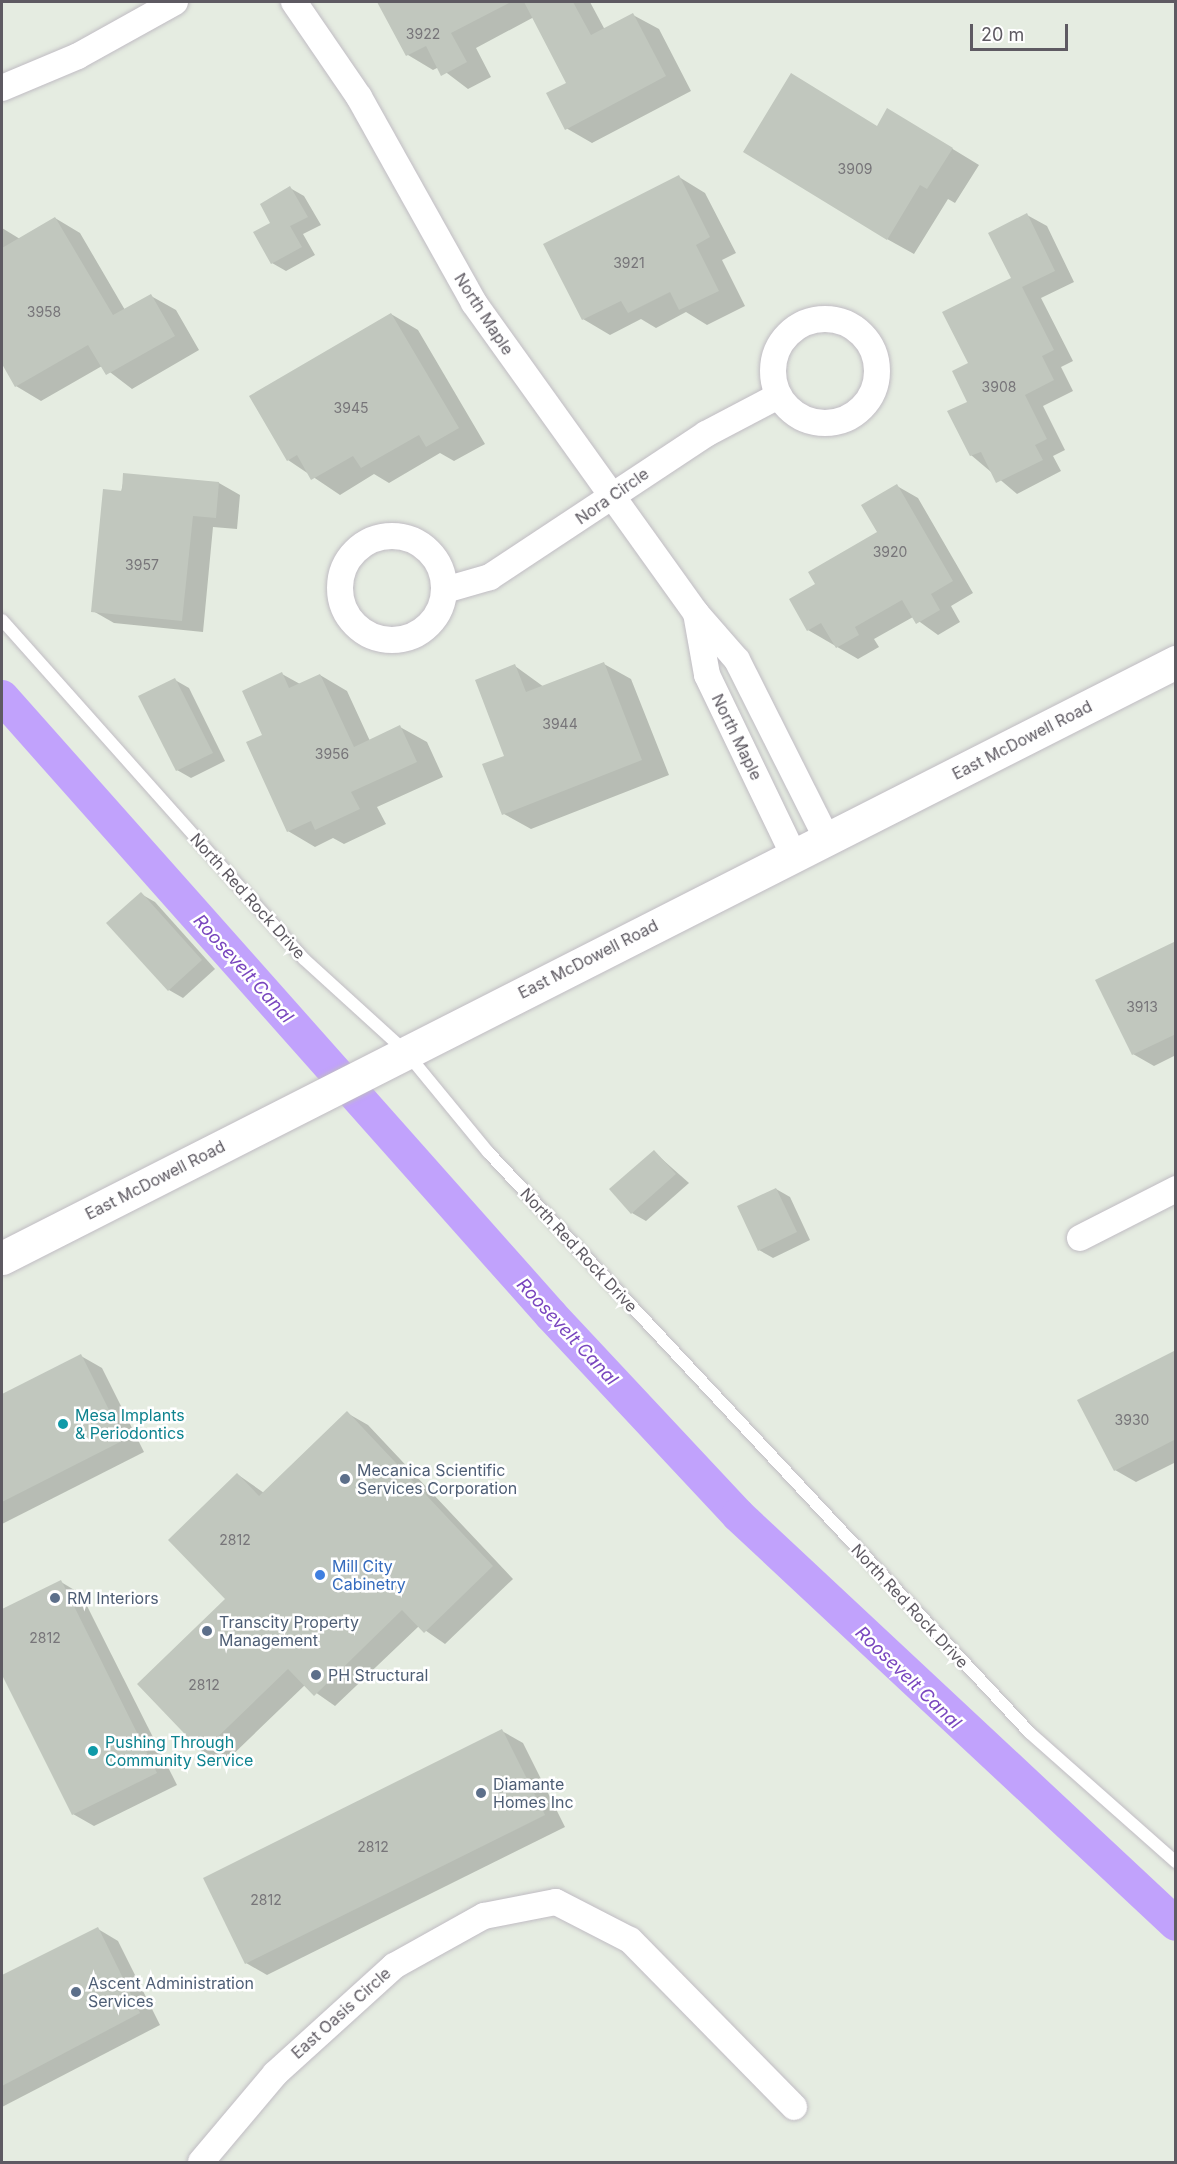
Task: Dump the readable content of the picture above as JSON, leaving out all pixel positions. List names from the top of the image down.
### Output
{
  "streets": {
    "main road": ["East McDowell Road"],
    "street": ["North Maple", "Nora Circle", "East Oasis Circle"],
    "lane": ["North Red Rock Drive"]
  },
  "crossings": [
    ["North Maple", "Nora Circle"],
    ["North Maple", "East McDowell Road"],
    ["East McDowell Road", "North Red Rock Drive"]
  ],
  "water": ["Roosevelt Canal"],
  "places": [
    "Mesa Implants & Periodontics",
    "Mecanica Scientific Services Corporation",
    "Mill City Cabinetry",
    "RM Interiors",
    "Transcity Property Management",
    "PH Structural",
    "Pushing Through Community Service",
    "Diamante Homes Inc",
    "Ascent Administration Services"
  ],
  "house_numbers": [
    "3922",
    "3909",
    "3921",
    "3958",
    "3908",
    "3945",
    "3920",
    "3957",
    "3944",
    "3956",
    "3913",
    "3930",
    "2812",
    "2812",
    "2812",
    "2812",
    "2812"
  ],
  "scale_bar": "20 m"
}
